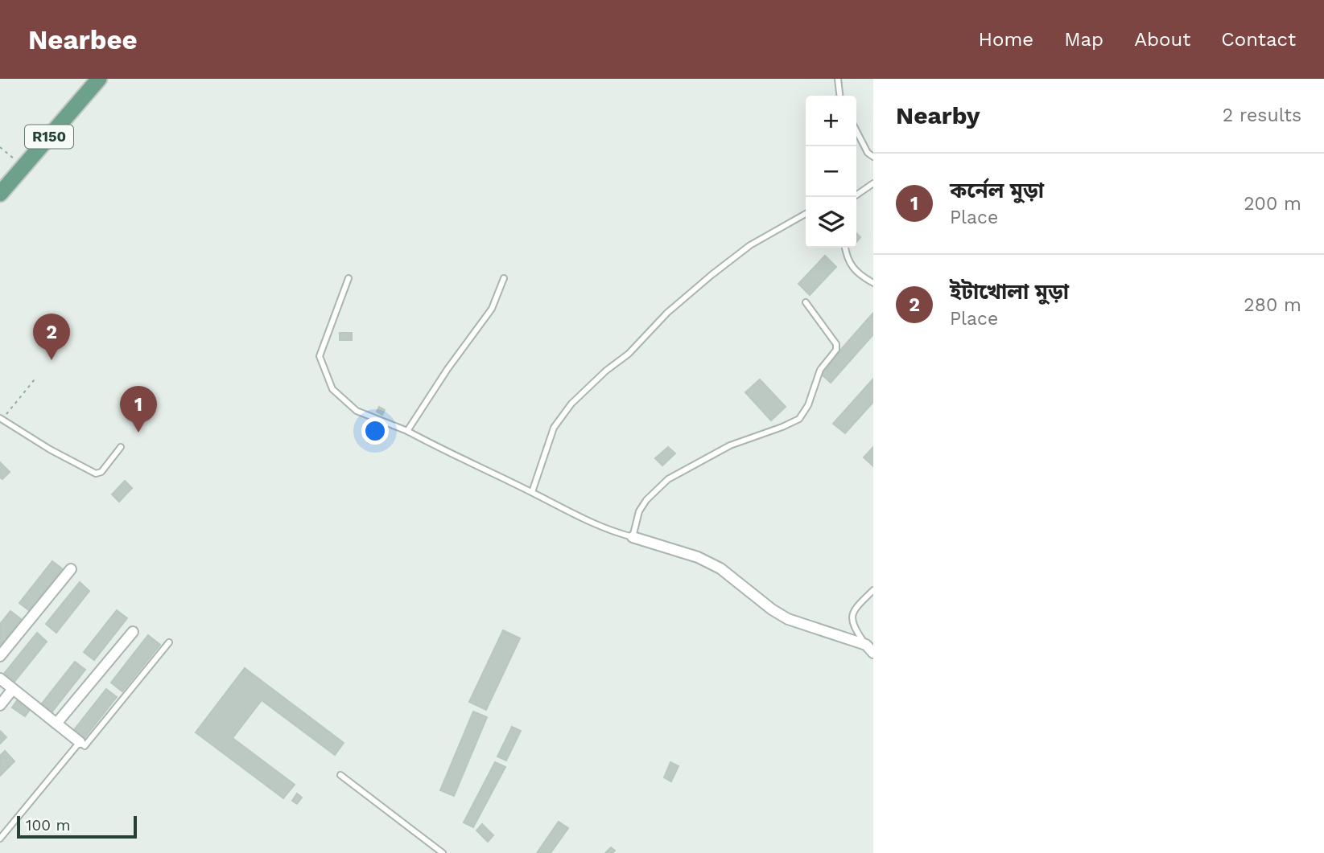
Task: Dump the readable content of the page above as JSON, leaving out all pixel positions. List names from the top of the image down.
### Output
{
  "streets": {
    "main road": ["R150"]
  },
  "scale_bar": "100 m",
  "page": {
    "header": "Nearbee",
    "nav": [
      "Home",
      "Map",
      "About",
      "Contact"
    ],
    "heading": ["Nearby", "2 results"],
    "map_buttons": ["+", "−"],
    "list": [
      {
        "mark": "1",
        "name": "কর্নেল মুড়া",
        "note": "Place",
        "value": "200 m"
      },
      {
        "mark": "2",
        "name": "ইটাখোলা মুড়া",
        "note": "Place",
        "value": "280 m"
      }
    ],
    "pins": ["2", "1"],
    "scale": "100 m"
  }
}
